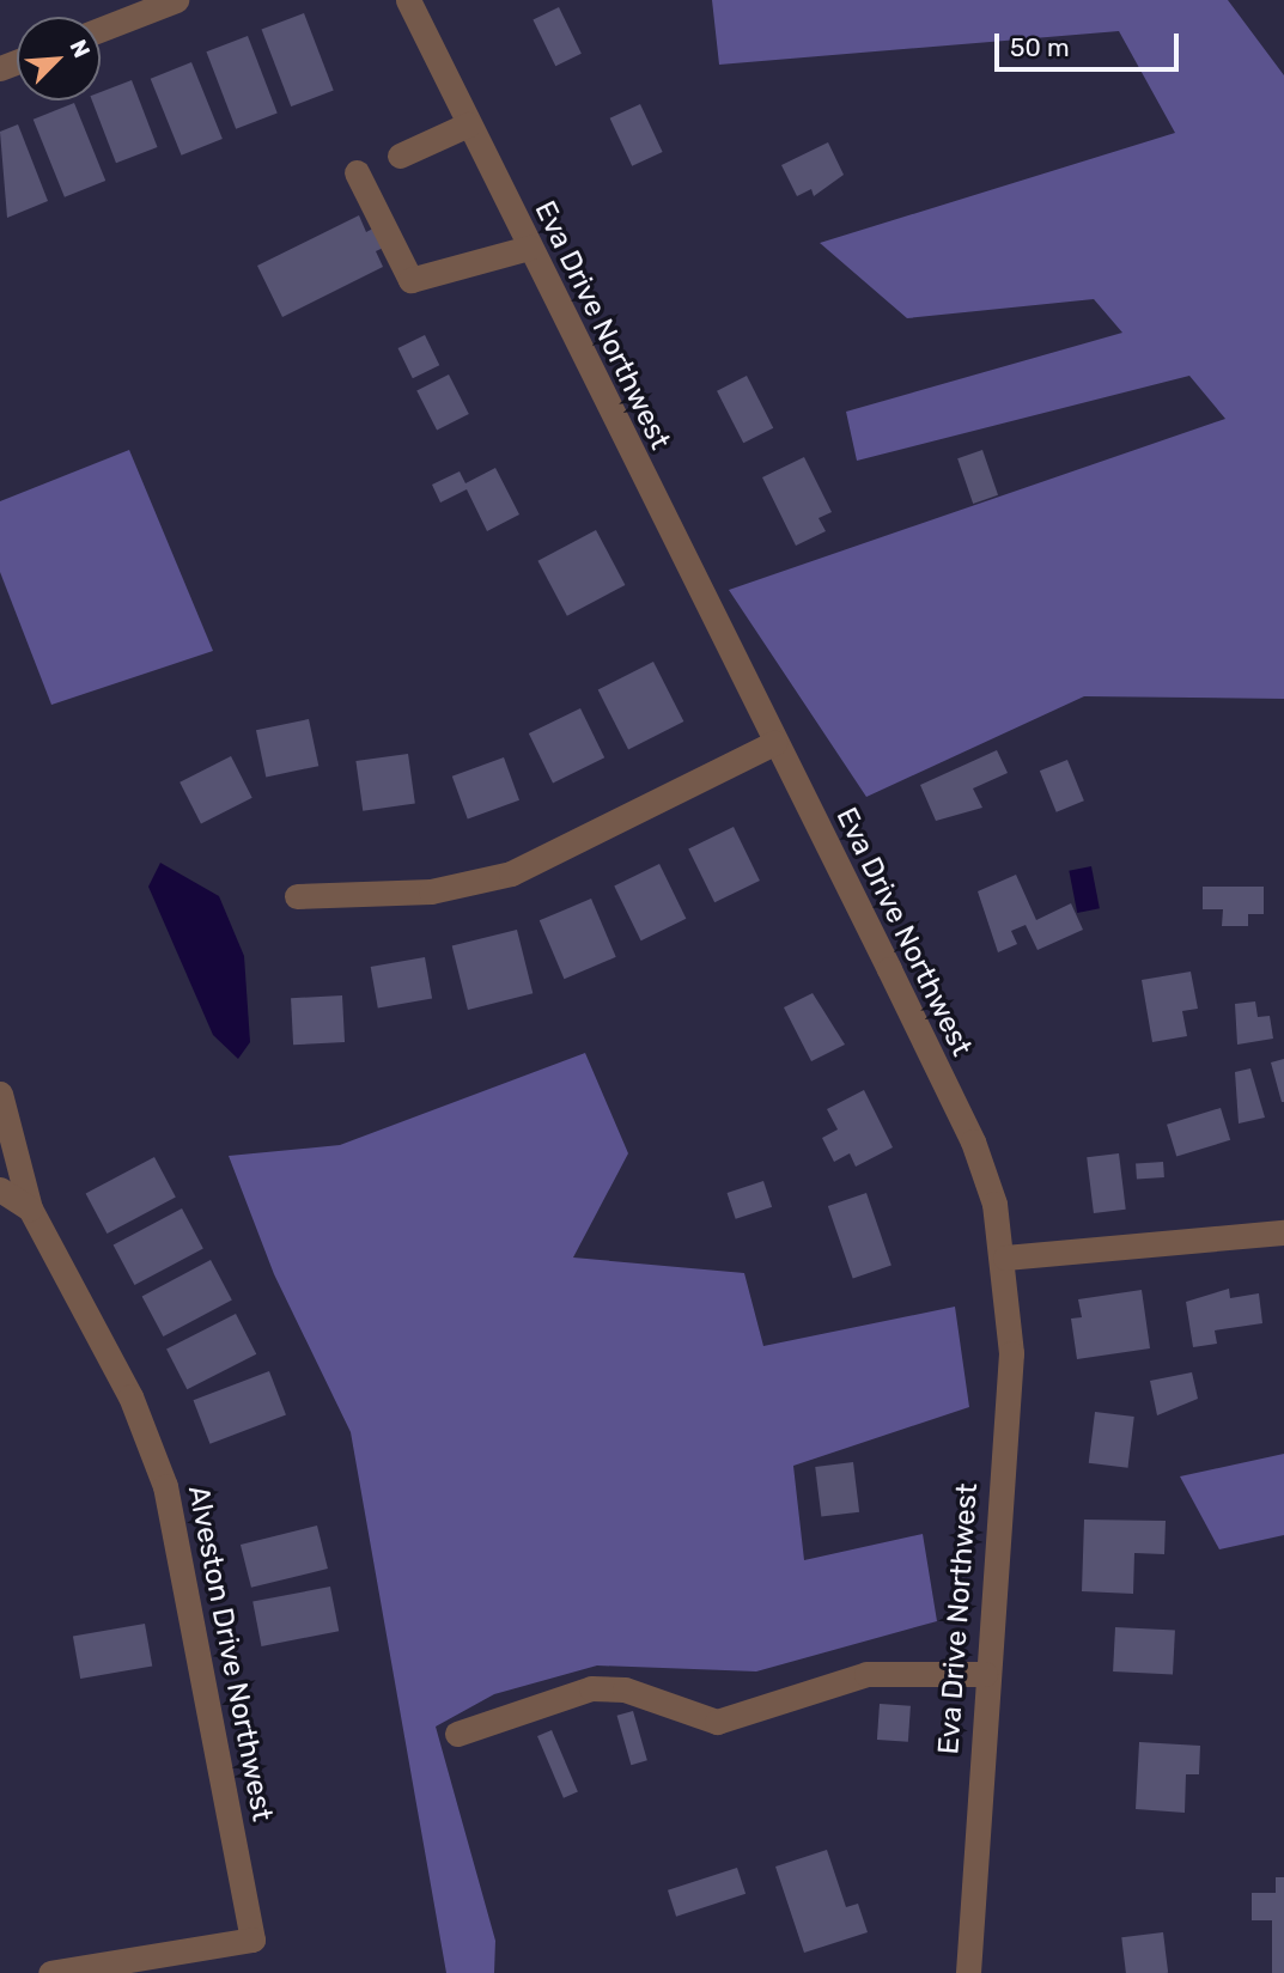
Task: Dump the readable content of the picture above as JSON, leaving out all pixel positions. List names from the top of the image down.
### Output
{
  "streets": {
    "street": ["Eva Drive Northwest", "Alveston Drive Northwest"]
  },
  "scale_bar": "50 m",
  "north": "top right"
}
